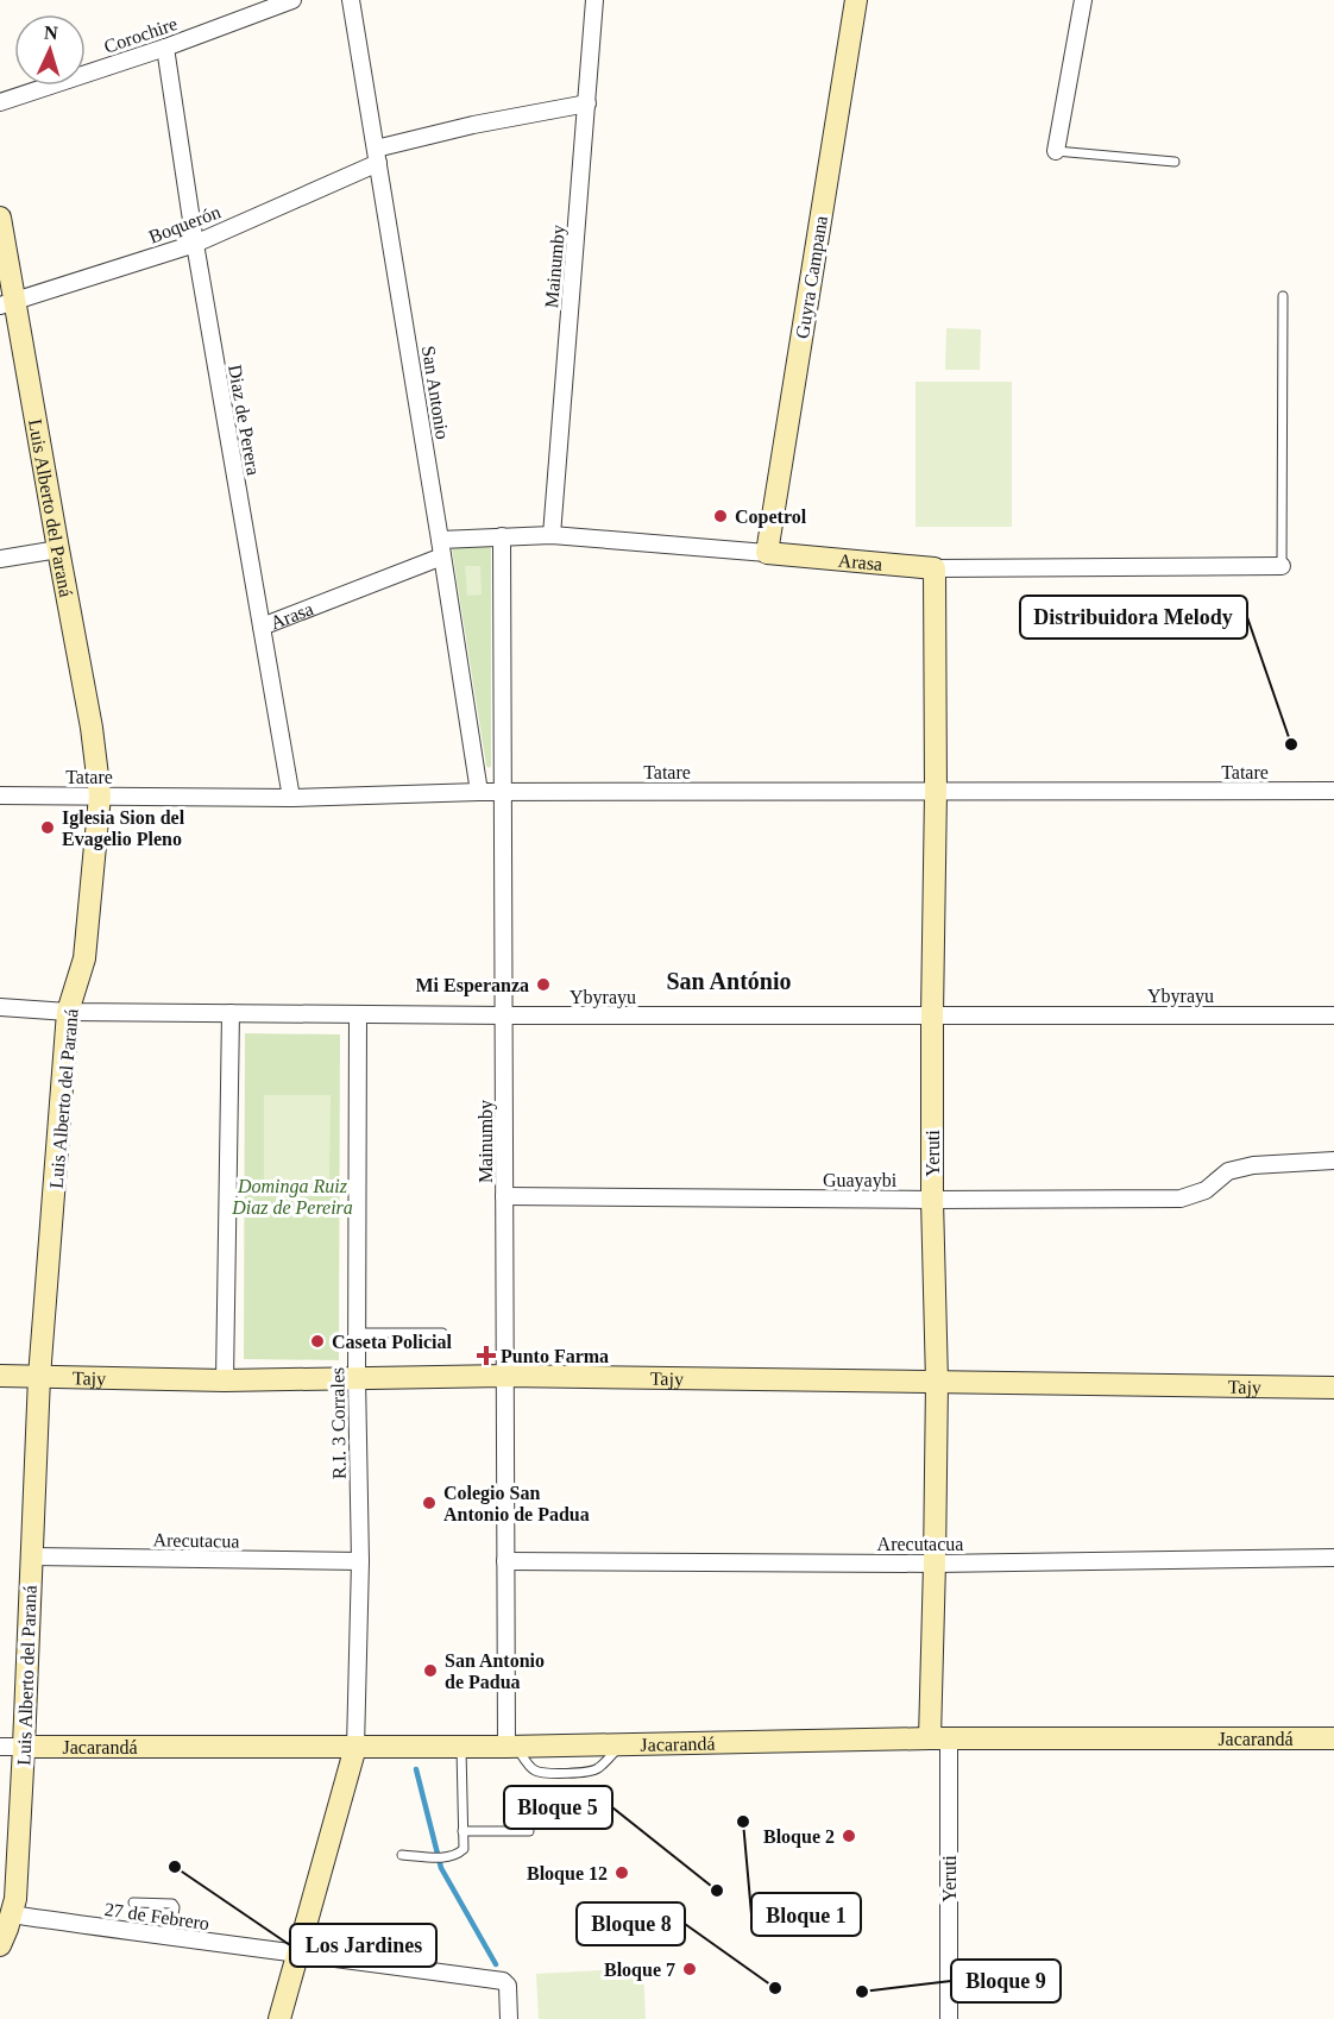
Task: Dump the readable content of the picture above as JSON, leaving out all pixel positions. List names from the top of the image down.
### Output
{
  "streets": {
    "street": [
      "Corochire",
      "Boquerón",
      "Mainumby",
      "Guyra Campana",
      "San Antonio",
      "Diaz de Perera",
      "Luis Alberto del Paraná",
      "Arasa",
      "Tatare",
      "Ybyrayu",
      "Yeruti",
      "Guayaybi",
      "Tajy",
      "R.I. 3 Corrales",
      "Arecutacua",
      "Jacarandá",
      "27 de Febrero"
    ]
  },
  "crossings": [
    ["Corochire", "Diaz de Perera"],
    ["Boquerón", "Mainumby"],
    ["Boquerón", "San Antonio"],
    ["Boquerón", "Diaz de Perera"],
    ["Boquerón", "Luis Alberto del Paraná"],
    ["Mainumby", "Arasa"],
    ["Mainumby", "Tatare"],
    ["Mainumby", "Ybyrayu"],
    ["Mainumby", "Guayaybi"],
    ["Mainumby", "Tajy"],
    ["Mainumby", "Arecutacua"],
    ["Mainumby", "Jacarandá"],
    ["Guyra Campana", "Arasa"],
    ["San Antonio", "Arasa"],
    ["San Antonio", "Tatare"],
    ["Diaz de Perera", "Arasa"],
    ["Diaz de Perera", "Tatare"],
    ["Luis Alberto del Paraná", "Tatare"],
    ["Luis Alberto del Paraná", "Ybyrayu"],
    ["Luis Alberto del Paraná", "Tajy"],
    ["Luis Alberto del Paraná", "Arecutacua"],
    ["Luis Alberto del Paraná", "Jacarandá"],
    ["Luis Alberto del Paraná", "27 de Febrero"],
    ["Arasa", "Yeruti"],
    ["Tatare", "Yeruti"],
    ["Ybyrayu", "Yeruti"],
    ["Ybyrayu", "R.I. 3 Corrales"],
    ["Yeruti", "Guayaybi"],
    ["Yeruti", "Tajy"],
    ["Yeruti", "Arecutacua"],
    ["Yeruti", "Jacarandá"],
    ["Tajy", "R.I. 3 Corrales"],
    ["R.I. 3 Corrales", "Arecutacua"],
    ["R.I. 3 Corrales", "Jacarandá"]
  ],
  "districts": ["San António"],
  "parks": ["Dominga Ruiz Diaz de Pereira"],
  "places": {
    "other": [
      "Copetrol",
      "Distribuidora Melody",
      "Iglesia Sion del Evagelio Pleno",
      "Mi Esperanza",
      "Caseta Policial",
      "Colegio San Antonio de Padua",
      "San Antonio de Padua",
      "Bloque 1",
      "Bloque 2",
      "Los Jardines",
      "Bloque 12",
      "Bloque 5",
      "Bloque 7",
      "Bloque 8",
      "Bloque 9"
    ],
    "health": ["Punto Farma"]
  },
  "north": "top"
}
